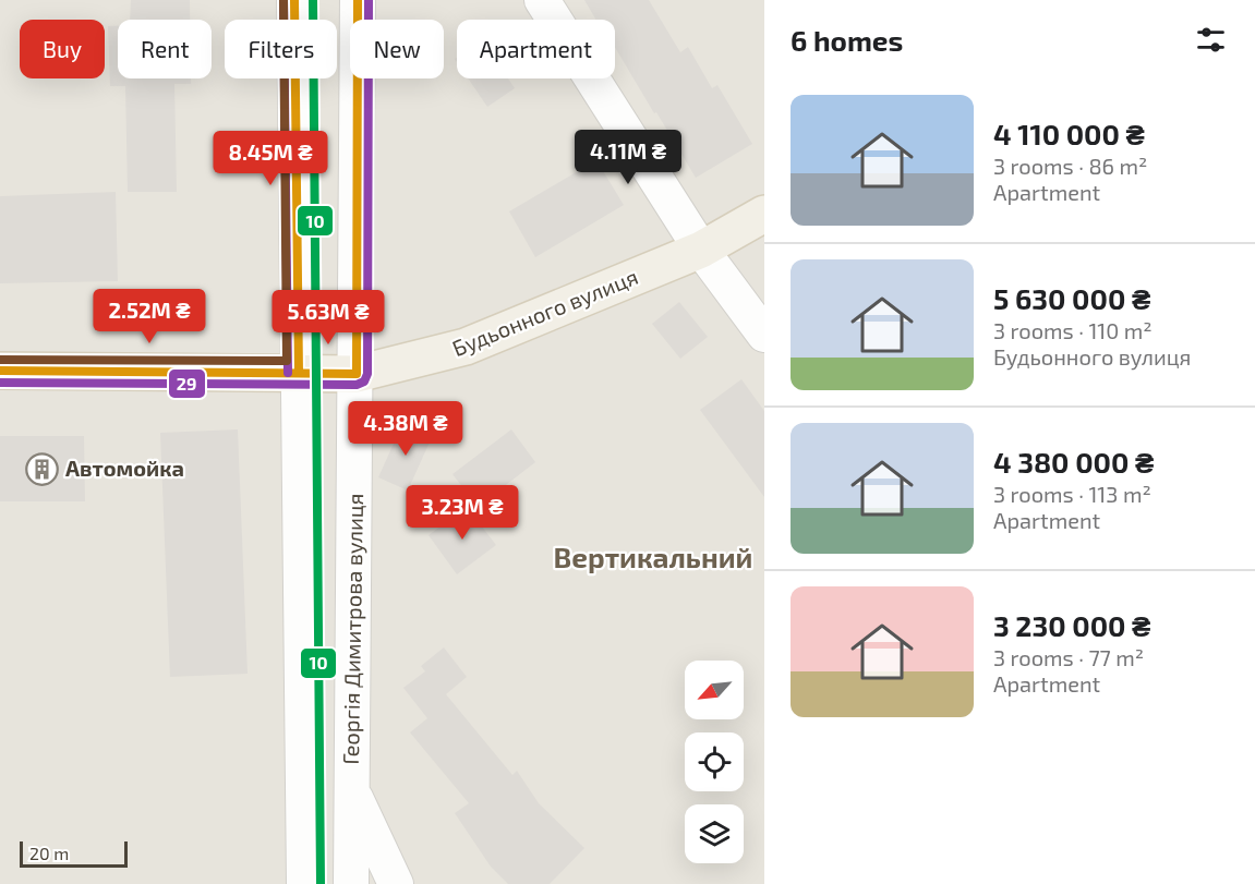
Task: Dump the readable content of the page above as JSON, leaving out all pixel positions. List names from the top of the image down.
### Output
{
  "streets": {
    "main road": ["Будьонного вулиця"],
    "street": ["Георгія Димитрова вулиця"]
  },
  "crossings": [
    ["Будьонного вулиця", "Георгія Димитрова вулиця"]
  ],
  "districts": ["Вертикальний"],
  "places": {
    "building": ["Автомойка"]
  },
  "lines": ["transit line 10", "transit line 29"],
  "scale_bar": "20 m",
  "north": "bottom left",
  "page": {
    "heading": "6 homes",
    "chip": [
      "Buy",
      "Rent",
      "Filters",
      "New",
      "Apartment"
    ],
    "list": [
      {
        "name": "4 110 000 ₴",
        "note": "3 rooms · 86 m² · Apartment"
      },
      {
        "name": "5 630 000 ₴",
        "note": "3 rooms · 110 m² · Будьонного вулиця"
      },
      {
        "name": "4 380 000 ₴",
        "note": "3 rooms · 113 m² · Apartment"
      },
      {
        "name": "3 230 000 ₴",
        "note": "3 rooms · 77 m² · Apartment"
      }
    ],
    "price": [
      "4.11M ₴",
      "8.45M ₴",
      "2.52M ₴",
      "5.63M ₴",
      "4.38M ₴",
      "3.23M ₴"
    ],
    "scale": "20 m"
  }
}
